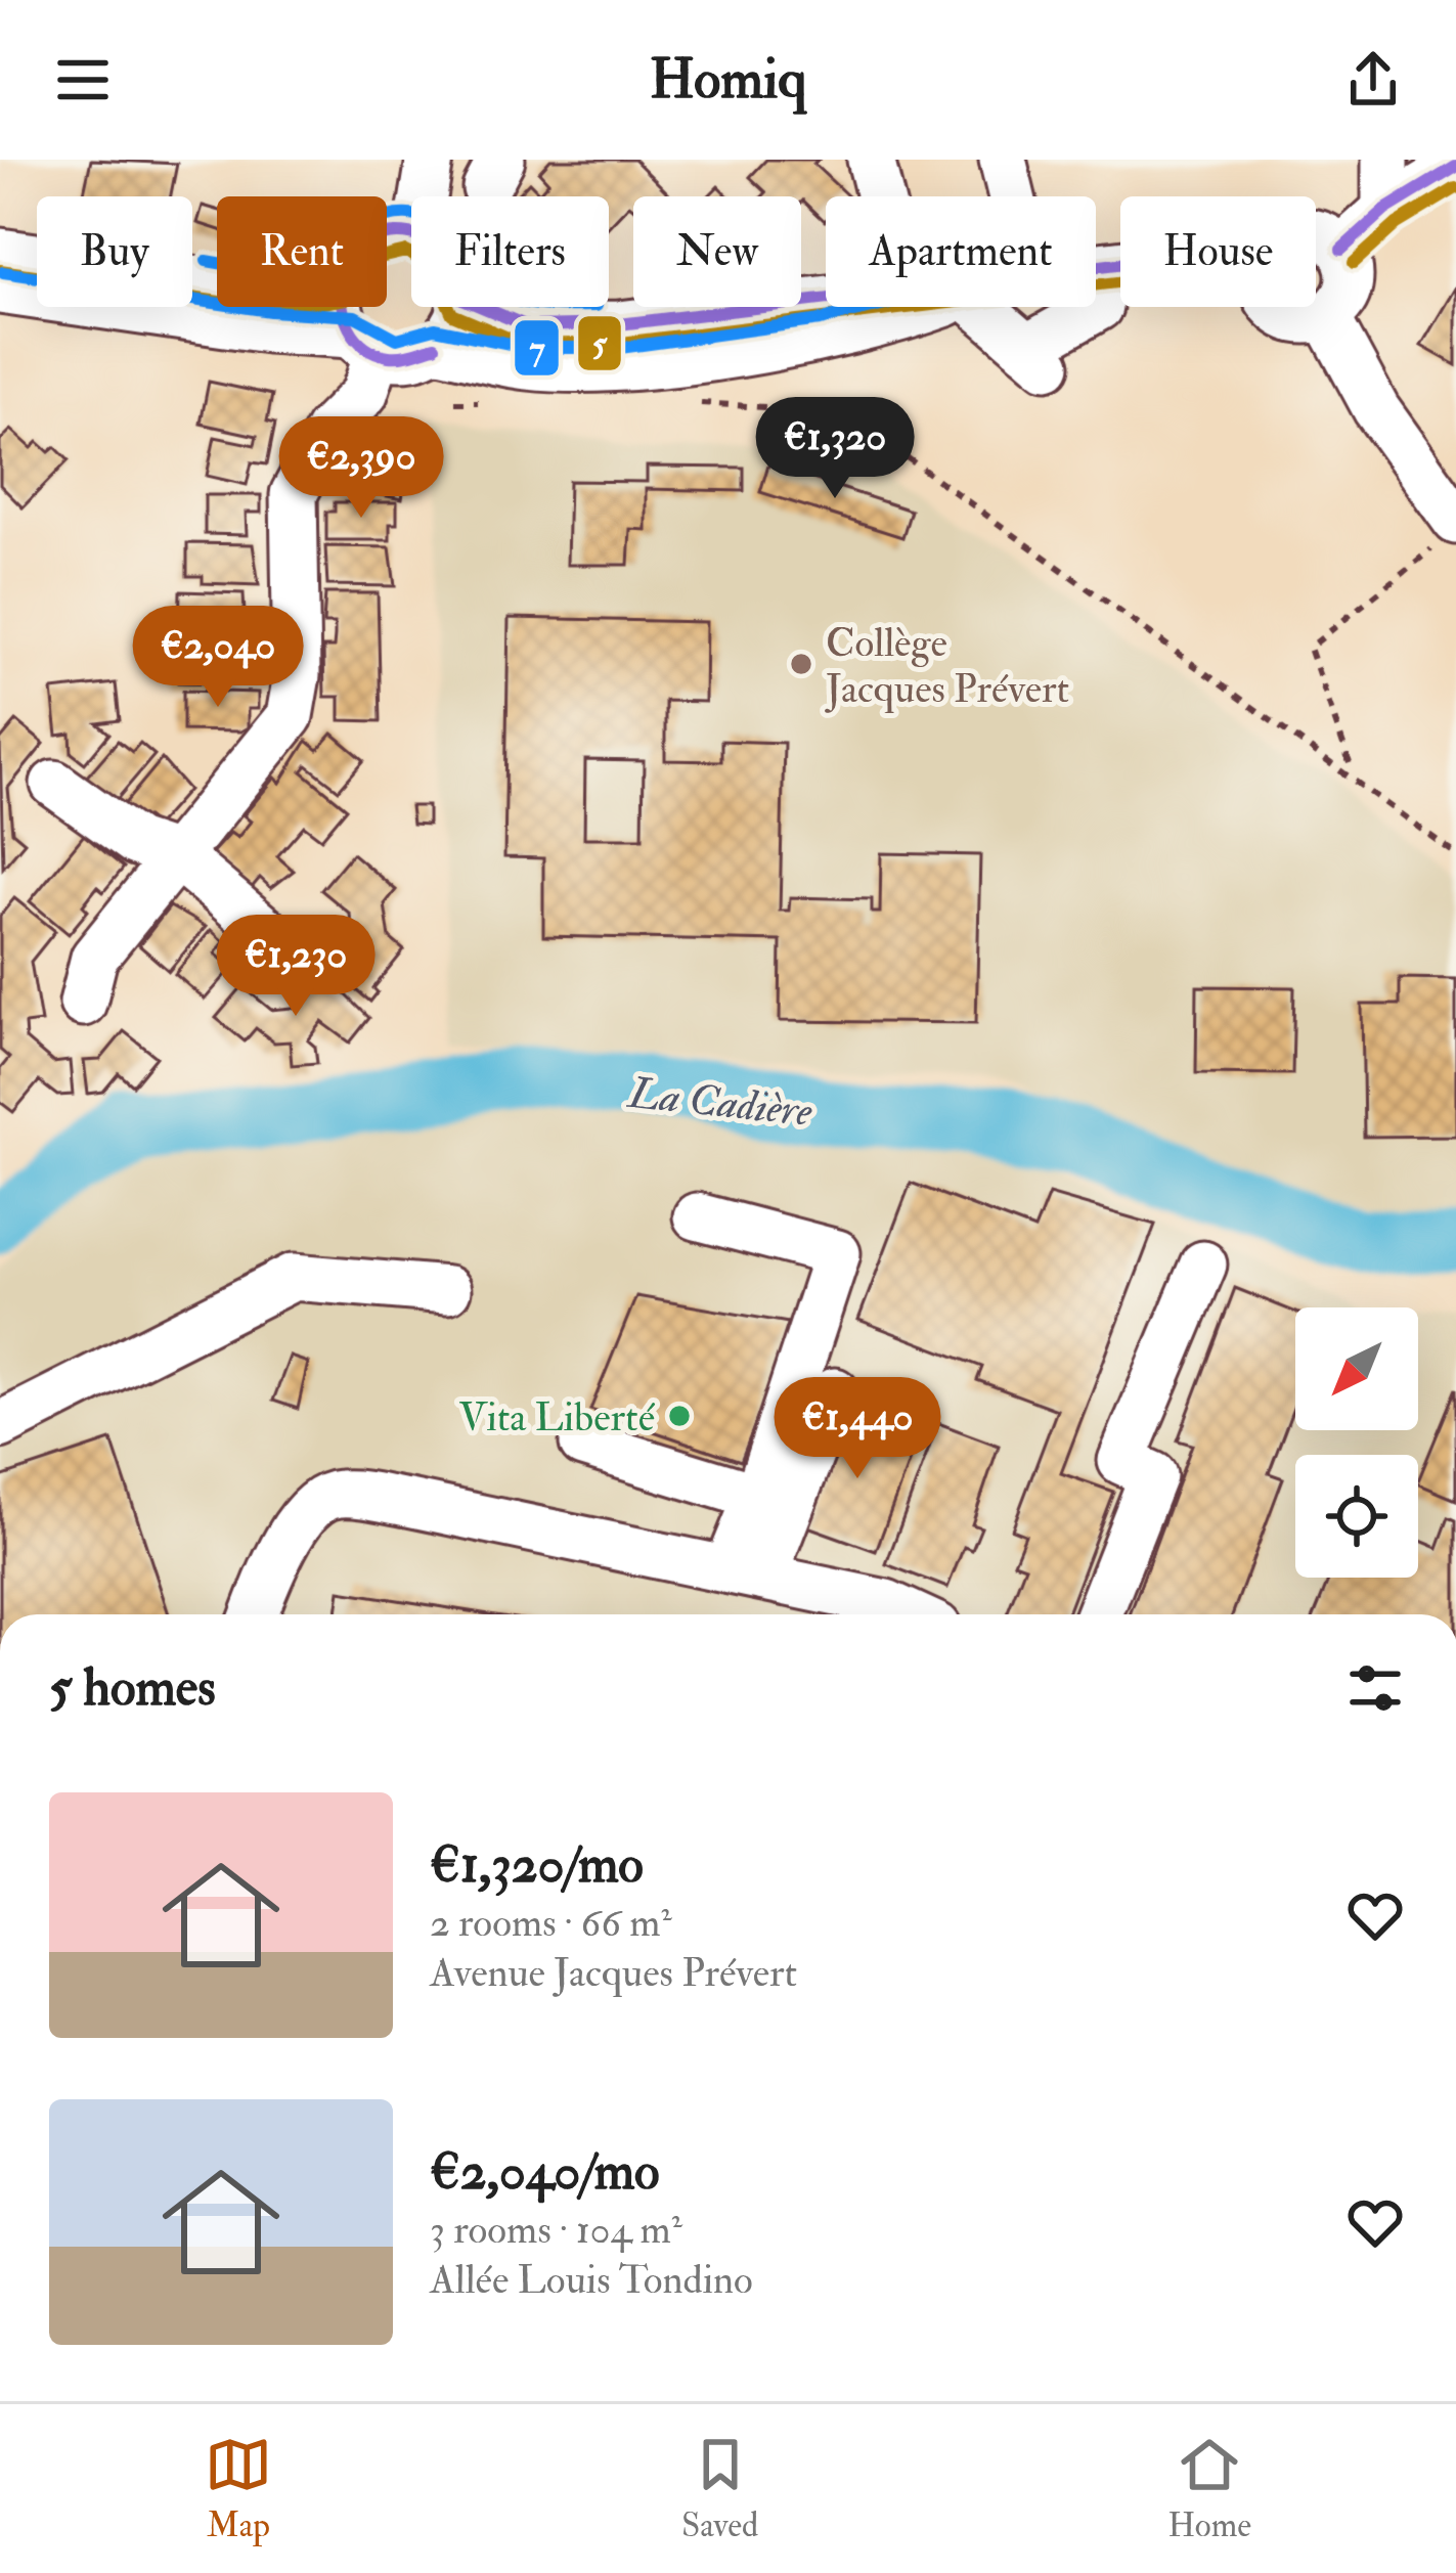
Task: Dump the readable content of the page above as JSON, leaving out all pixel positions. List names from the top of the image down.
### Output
{
  "water": ["La Cadière"],
  "places": ["Collège Jacques Prévert", "Vita Liberté"],
  "lines": ["transit line 3", "transit line 5", "transit line 7"],
  "north": "bottom left",
  "page": {
    "header": "Homiq",
    "chip": [
      "Buy",
      "Rent",
      "Filters",
      "New",
      "Apartment",
      "House"
    ],
    "price": [
      "€1,320",
      "€2,390",
      "€2,040",
      "€1,230",
      "€1,440"
    ],
    "heading": "5 homes",
    "list": [
      {
        "name": "€1,320/mo",
        "note": "2 rooms · 66 m² · Avenue Jacques Prévert"
      },
      {
        "name": "€2,040/mo",
        "note": "3 rooms · 104 m² · Allée Louis Tondino"
      }
    ],
    "tabs": ["Map", "Saved", "Home"]
  }
}
